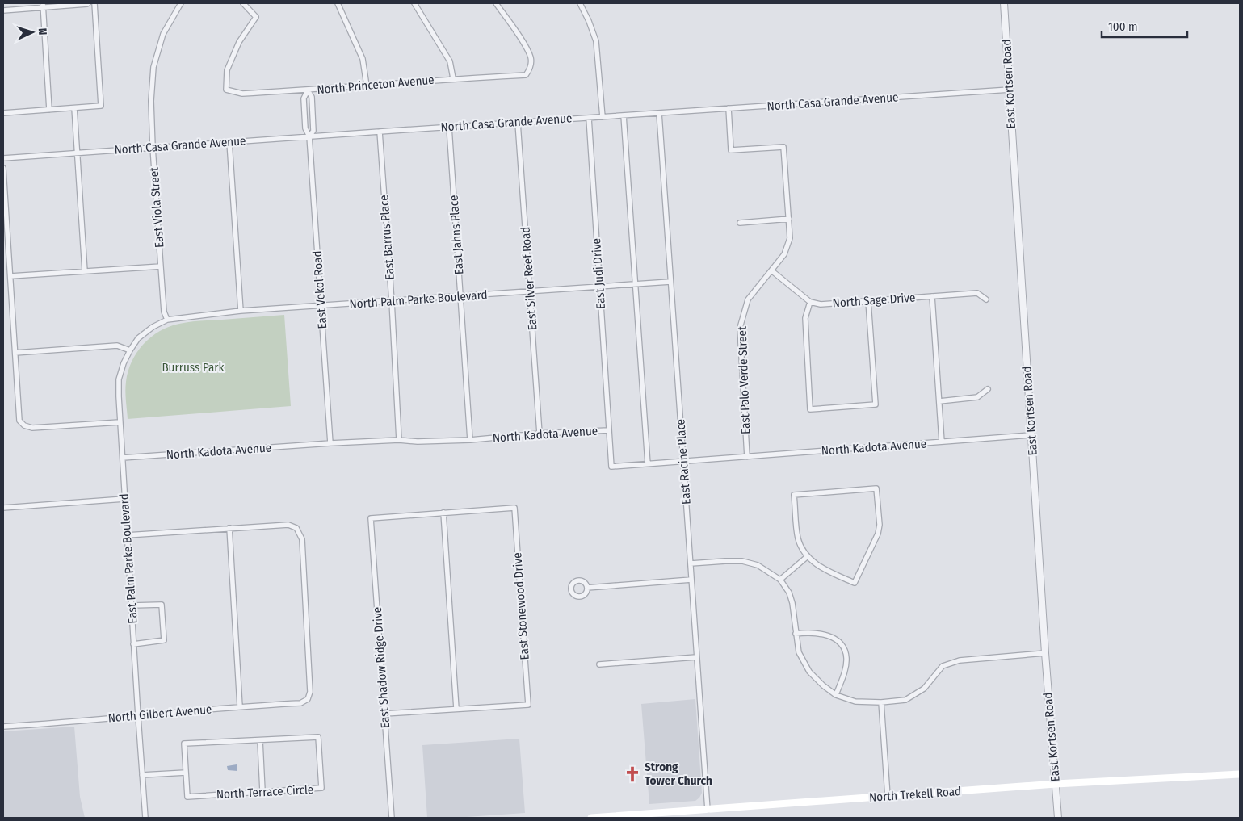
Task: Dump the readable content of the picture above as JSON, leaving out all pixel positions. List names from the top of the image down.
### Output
{
  "streets": {
    "main road": ["North Trekell Road"],
    "street": [
      "East Kortsen Road",
      "North Princeton Avenue",
      "North Casa Grande Avenue",
      "East Viola Street",
      "East Jahns Place",
      "East Barrus Place",
      "East Judi Drive",
      "East Silver Reef Road",
      "East Vekol Road",
      "North Palm Parke Boulevard",
      "North Sage Drive",
      "East Palo Verde Street",
      "North Kadota Avenue",
      "East Racine Place",
      "East Palm Parke Boulevard",
      "East Stonewood Drive",
      "East Shadow Ridge Drive",
      "North Gilbert Avenue",
      "North Terrace Circle"
    ]
  },
  "crossings": [
    ["East Kortsen Road", "North Casa Grande Avenue"],
    ["East Kortsen Road", "North Kadota Avenue"],
    ["East Kortsen Road", "North Trekell Road"],
    ["North Princeton Avenue", "East Vekol Road"],
    ["North Casa Grande Avenue", "East Viola Street"],
    ["North Casa Grande Avenue", "East Jahns Place"],
    ["North Casa Grande Avenue", "East Barrus Place"],
    ["North Casa Grande Avenue", "East Judi Drive"],
    ["North Casa Grande Avenue", "East Silver Reef Road"],
    ["North Casa Grande Avenue", "East Vekol Road"],
    ["North Casa Grande Avenue", "East Palo Verde Street"],
    ["North Casa Grande Avenue", "East Racine Place"],
    ["East Viola Street", "North Palm Parke Boulevard"],
    ["East Viola Street", "East Palm Parke Boulevard"],
    ["East Jahns Place", "North Palm Parke Boulevard"],
    ["East Jahns Place", "North Kadota Avenue"],
    ["East Barrus Place", "North Palm Parke Boulevard"],
    ["East Barrus Place", "North Kadota Avenue"],
    ["East Judi Drive", "North Palm Parke Boulevard"],
    ["East Judi Drive", "North Kadota Avenue"],
    ["East Silver Reef Road", "North Palm Parke Boulevard"],
    ["East Silver Reef Road", "North Kadota Avenue"],
    ["East Vekol Road", "North Palm Parke Boulevard"],
    ["East Vekol Road", "North Kadota Avenue"],
    ["North Palm Parke Boulevard", "East Racine Place"],
    ["North Palm Parke Boulevard", "East Palm Parke Boulevard"],
    ["East Palo Verde Street", "North Kadota Avenue"],
    ["North Kadota Avenue", "East Racine Place"],
    ["North Kadota Avenue", "East Palm Parke Boulevard"],
    ["East Racine Place", "North Trekell Road"],
    ["East Palm Parke Boulevard", "North Gilbert Avenue"],
    ["East Stonewood Drive", "East Shadow Ridge Drive"]
  ],
  "parks": ["Burruss Park"],
  "places": {
    "church": ["Strong Tower Church"]
  },
  "scale_bar": "100 m",
  "north": "right"
}
